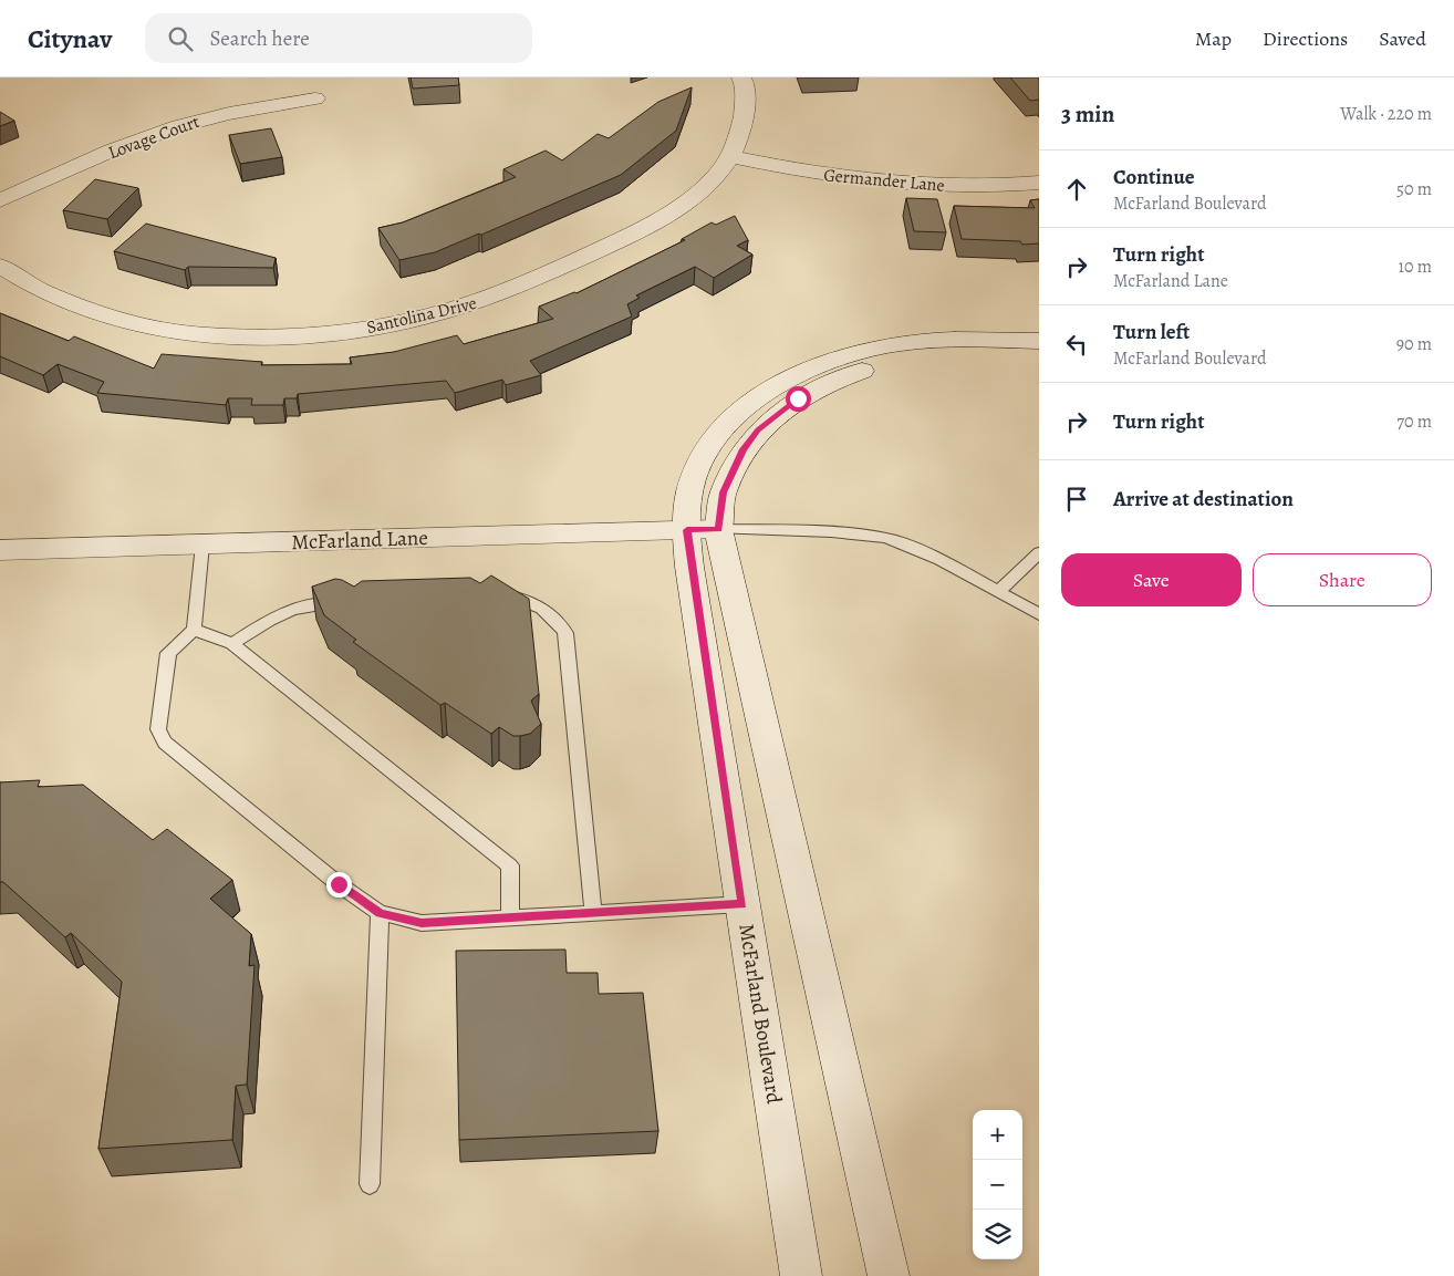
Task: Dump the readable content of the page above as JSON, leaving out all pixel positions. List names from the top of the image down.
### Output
{
  "streets": {
    "street": [
      "Lovage Court",
      "Germander Lane",
      "Santolina Drive",
      "McFarland Lane",
      "McFarland Boulevard"
    ]
  },
  "crossings": [
    ["Germander Lane", "Santolina Drive"],
    ["McFarland Lane", "McFarland Boulevard"]
  ],
  "page": {
    "header": "Citynav",
    "search": "Search here",
    "nav": ["Map", "Directions", "Saved"],
    "heading": ["3 min", "Walk · 220 m"],
    "list": [
      ["Continue", "McFarland Boulevard", "50 m"],
      ["Turn right", "McFarland Lane", "10 m"],
      ["Turn left", "McFarland Boulevard", "90 m"],
      ["Turn right", "70 m"],
      "Arrive at destination"
    ],
    "buttons": ["Save", "Share"],
    "map_buttons": ["+", "−"]
  }
}
